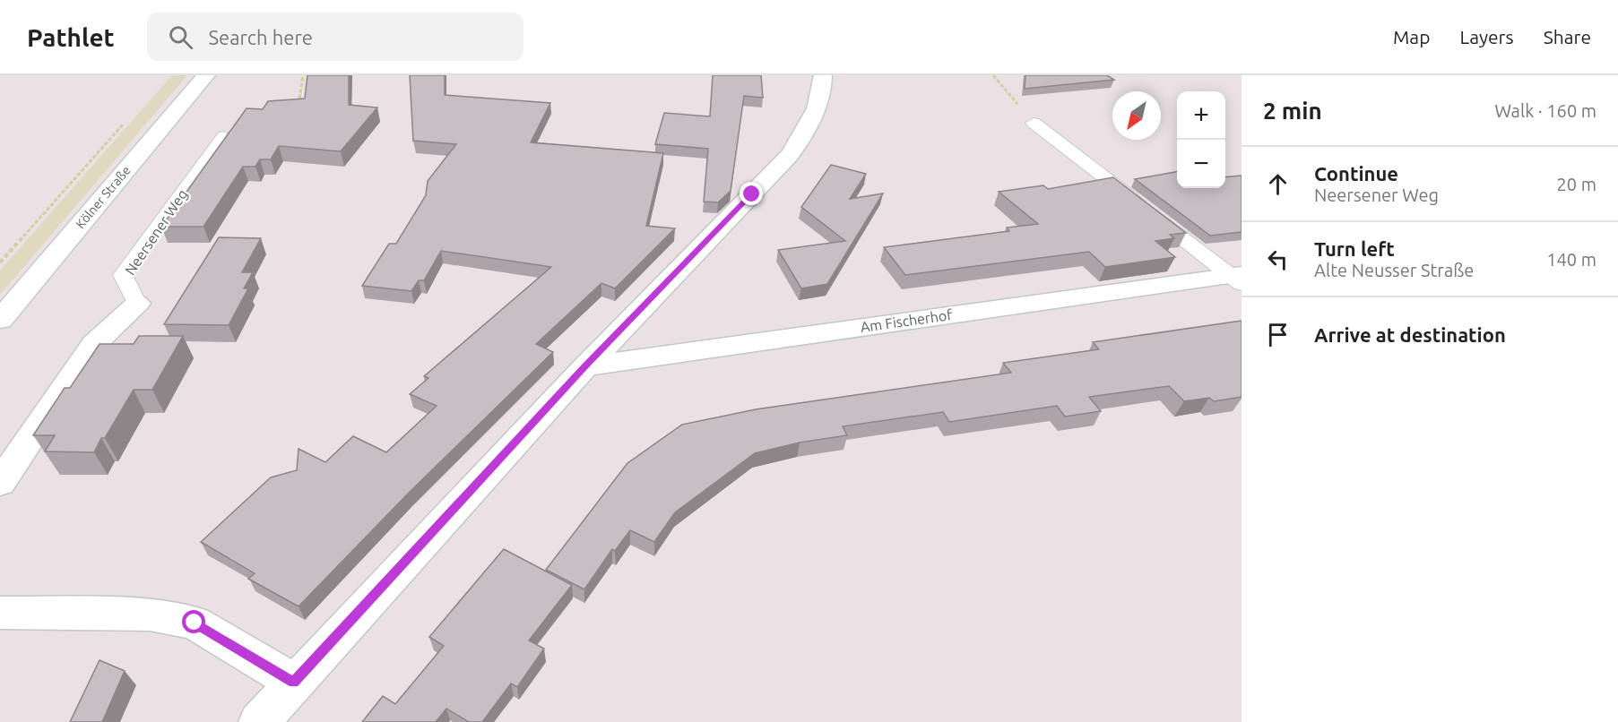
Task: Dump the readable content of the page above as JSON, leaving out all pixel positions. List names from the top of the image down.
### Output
{
  "streets": {
    "street": ["Kölner Straße", "Neersener Weg", "Am Fischerhof"]
  },
  "north": "bottom left",
  "page": {
    "header": "Pathlet",
    "search": "Search here",
    "nav": ["Map", "Layers", "Share"],
    "heading": ["2 min", "Walk · 160 m"],
    "map_buttons": ["+", "−"],
    "list": [
      ["Continue", "Neersener Weg", "20 m"],
      ["Turn left", "Alte Neusser Straße", "140 m"],
      "Arrive at destination"
    ]
  }
}
